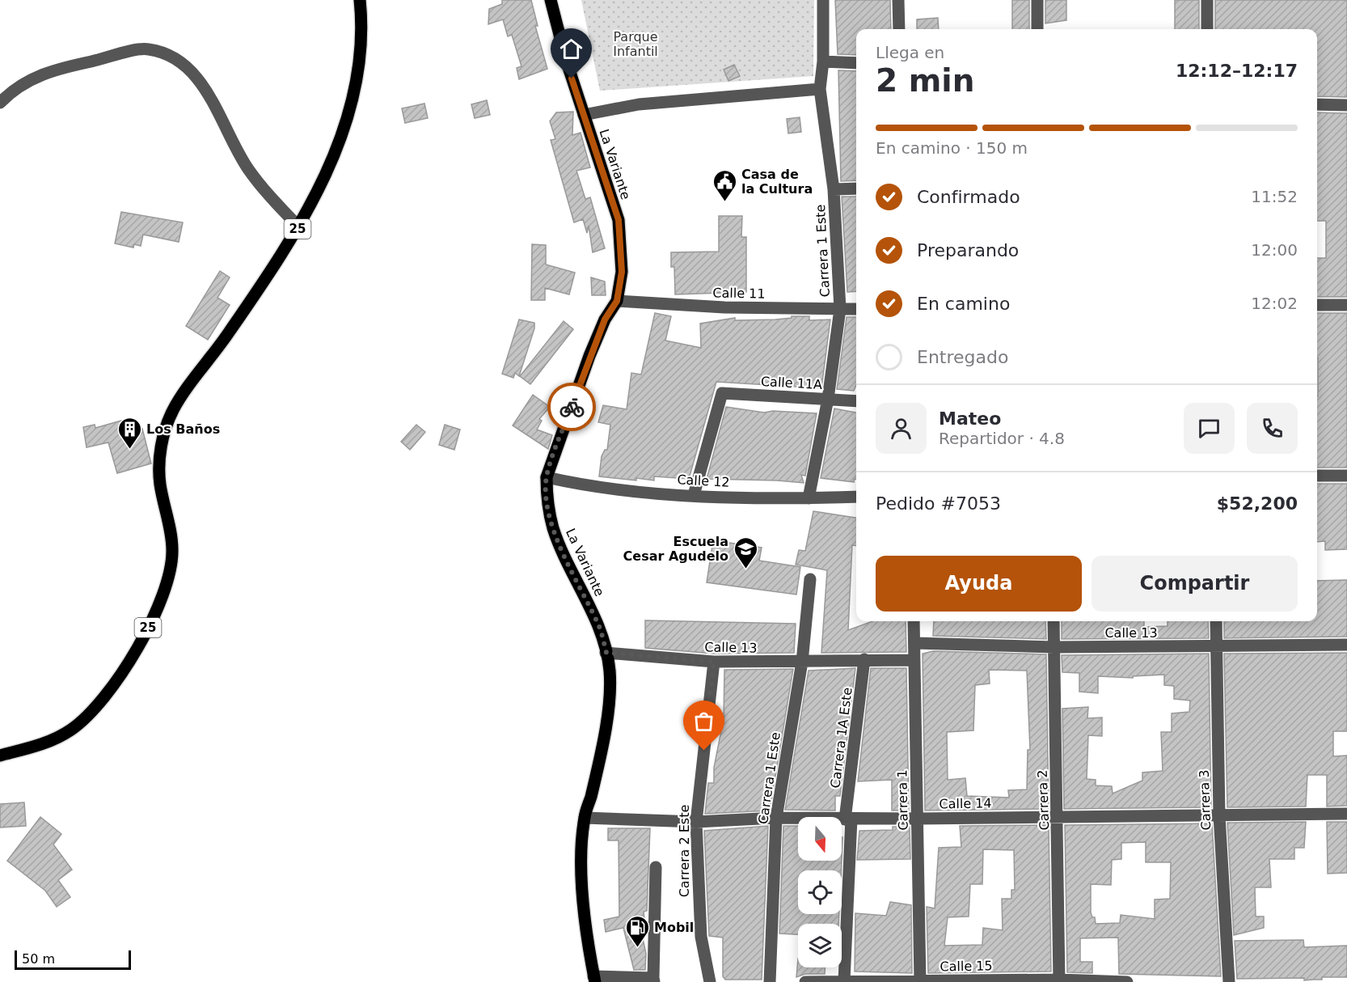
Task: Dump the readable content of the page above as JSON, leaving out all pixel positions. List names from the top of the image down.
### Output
{
  "streets": {
    "main road": ["La Variante", "25"],
    "street": [
      "Carrera 1 Este",
      "Calle 11",
      "Calle 11A",
      "Calle 12",
      "Calle 13",
      "Carrera 1A Este",
      "Carrera 1",
      "Carrera 2",
      "Carrera 3",
      "Calle 14",
      "Carrera 2 Este",
      "Calle 15"
    ]
  },
  "crossings": [
    ["La Variante", "Calle 11"],
    ["La Variante", "Calle 12"],
    ["La Variante", "Calle 13"],
    ["La Variante", "Calle 14"],
    ["Carrera 1 Este", "Calle 11"],
    ["Carrera 1 Este", "Calle 11A"],
    ["Carrera 1 Este", "Calle 12"],
    ["Carrera 1 Este", "Calle 13"],
    ["Carrera 1 Este", "Calle 14"],
    ["Calle 11A", "Calle 12"],
    ["Calle 13", "Carrera 1A Este"],
    ["Calle 13", "Carrera 1"],
    ["Calle 13", "Carrera 2"],
    ["Calle 13", "Carrera 3"],
    ["Calle 13", "Carrera 2 Este"],
    ["Carrera 1A Este", "Calle 14"],
    ["Carrera 1A Este", "Calle 15"],
    ["Carrera 1", "Calle 14"],
    ["Carrera 1", "Calle 15"],
    ["Carrera 2", "Calle 14"],
    ["Carrera 2", "Calle 15"],
    ["Carrera 3", "Calle 14"],
    ["Calle 14", "Carrera 2 Este"]
  ],
  "parks": ["Parque Infantil"],
  "places": {
    "public building": ["Casa de la Cultura"],
    "building": ["Los Baños"],
    "school or university": ["Escuela Cesar Agudelo"],
    "fuel station": ["Mobil"]
  },
  "scale_bar": "50 m",
  "north": "bottom",
  "page": {
    "heading": ["2 min", "Llega en", "12:12–12:17"],
    "panel": [
      "Mateo",
      "Repartidor · 4.8",
      "Pedido #7053",
      "$52,200"
    ],
    "bar": "En camino · 150 m",
    "list": [
      ["Confirmado", "11:52"],
      ["Preparando", "12:00"],
      ["En camino", "12:02"],
      "Entregado"
    ],
    "buttons": ["Ayuda", "Compartir"],
    "scale": "50 m"
  }
}
